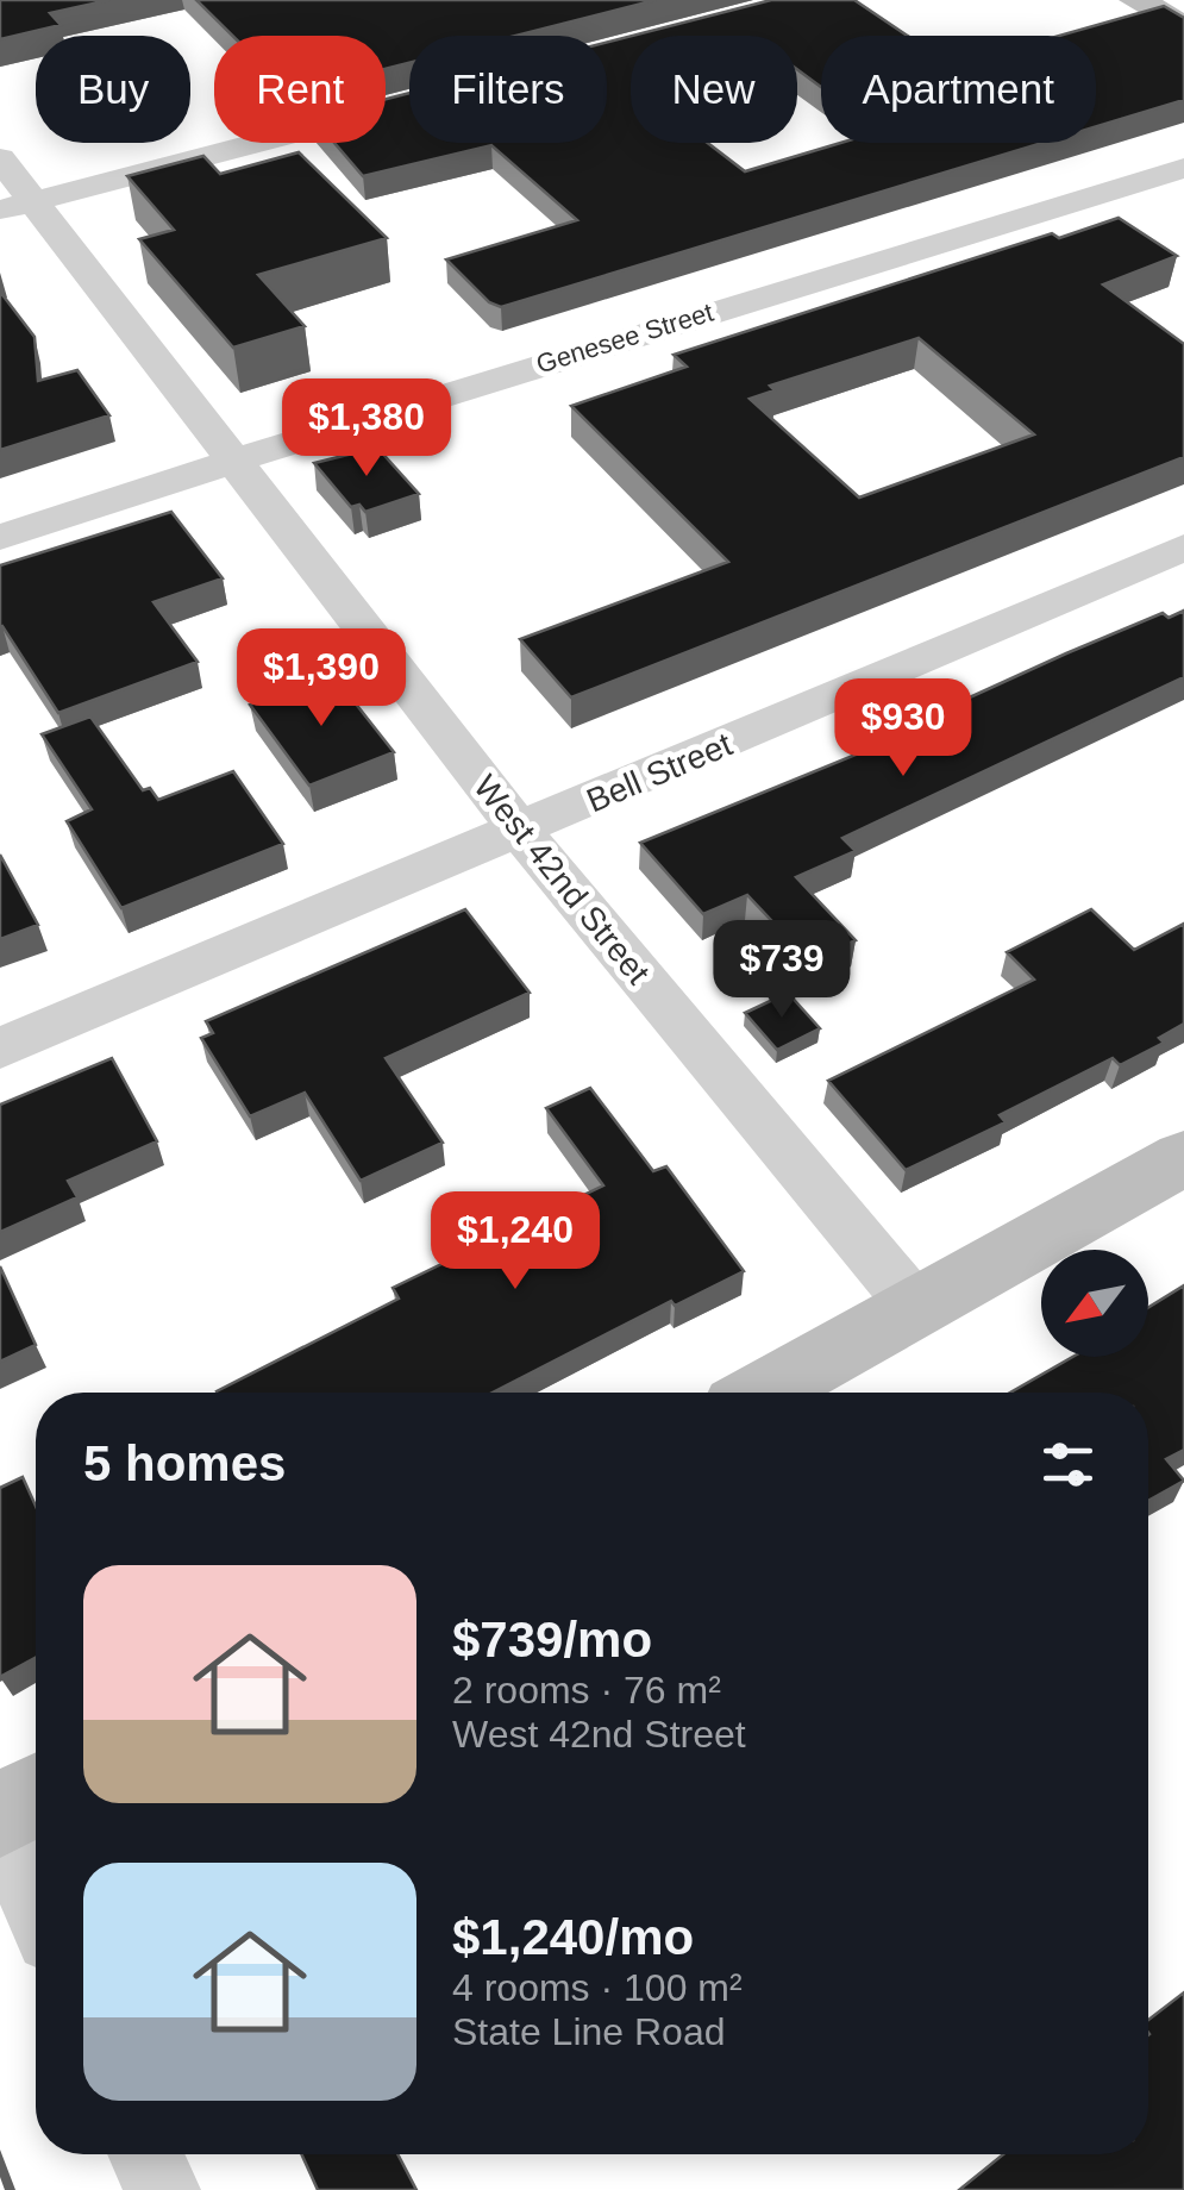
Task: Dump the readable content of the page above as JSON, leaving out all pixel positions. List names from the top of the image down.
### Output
{
  "streets": {
    "street": ["Genesee Street", "Bell Street", "West 42nd Street"]
  },
  "crossings": [
    ["Genesee Street", "West 42nd Street"],
    ["Bell Street", "West 42nd Street"]
  ],
  "north": "bottom left",
  "page": {
    "chip": [
      "Buy",
      "Rent",
      "Filters",
      "New",
      "Apartment"
    ],
    "price": [
      "$1,380",
      "$1,390",
      "$930",
      "$739",
      "$1,240"
    ],
    "heading": "5 homes",
    "list": [
      {
        "name": "$739/mo",
        "note": "2 rooms · 76 m² · West 42nd Street"
      },
      {
        "name": "$1,240/mo",
        "note": "4 rooms · 100 m² · State Line Road"
      }
    ]
  }
}
